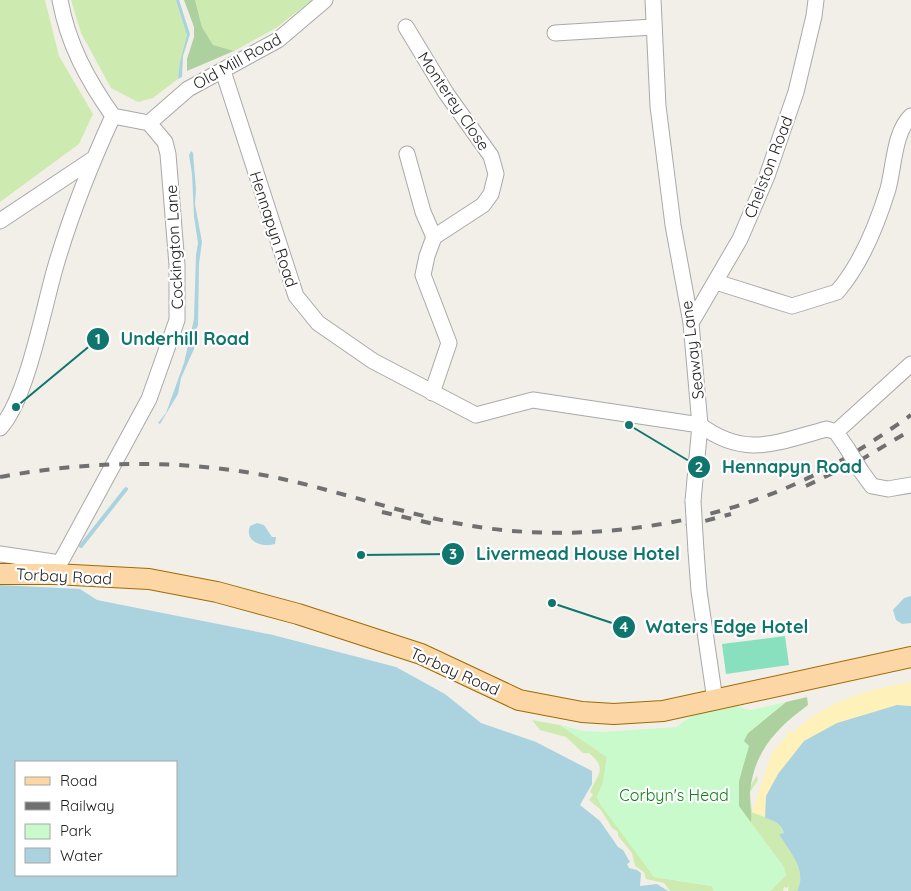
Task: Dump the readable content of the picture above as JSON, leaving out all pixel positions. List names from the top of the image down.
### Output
{
  "streets": {
    "main road": ["Torbay Road"],
    "street": [
      "Old Mill Road",
      "Monterey Close",
      "Chelston Road",
      "Hennapyn Road",
      "Cockington Lane",
      "Seaway Lane"
    ]
  },
  "crossings": [
    ["Old Mill Road", "Hennapyn Road"],
    ["Old Mill Road", "Cockington Lane"],
    ["Chelston Road", "Seaway Lane"],
    ["Hennapyn Road", "Seaway Lane"],
    ["Cockington Lane", "Torbay Road"],
    ["Seaway Lane", "Torbay Road"]
  ],
  "parks": ["Corbyn's Head"],
  "places": [
    "Underhill Road",
    "Hennapyn Road",
    "Livermead House Hotel",
    "Waters Edge Hotel"
  ],
  "legend": [
    "Road",
    "Railway",
    "Park",
    "Water"
  ]
}
